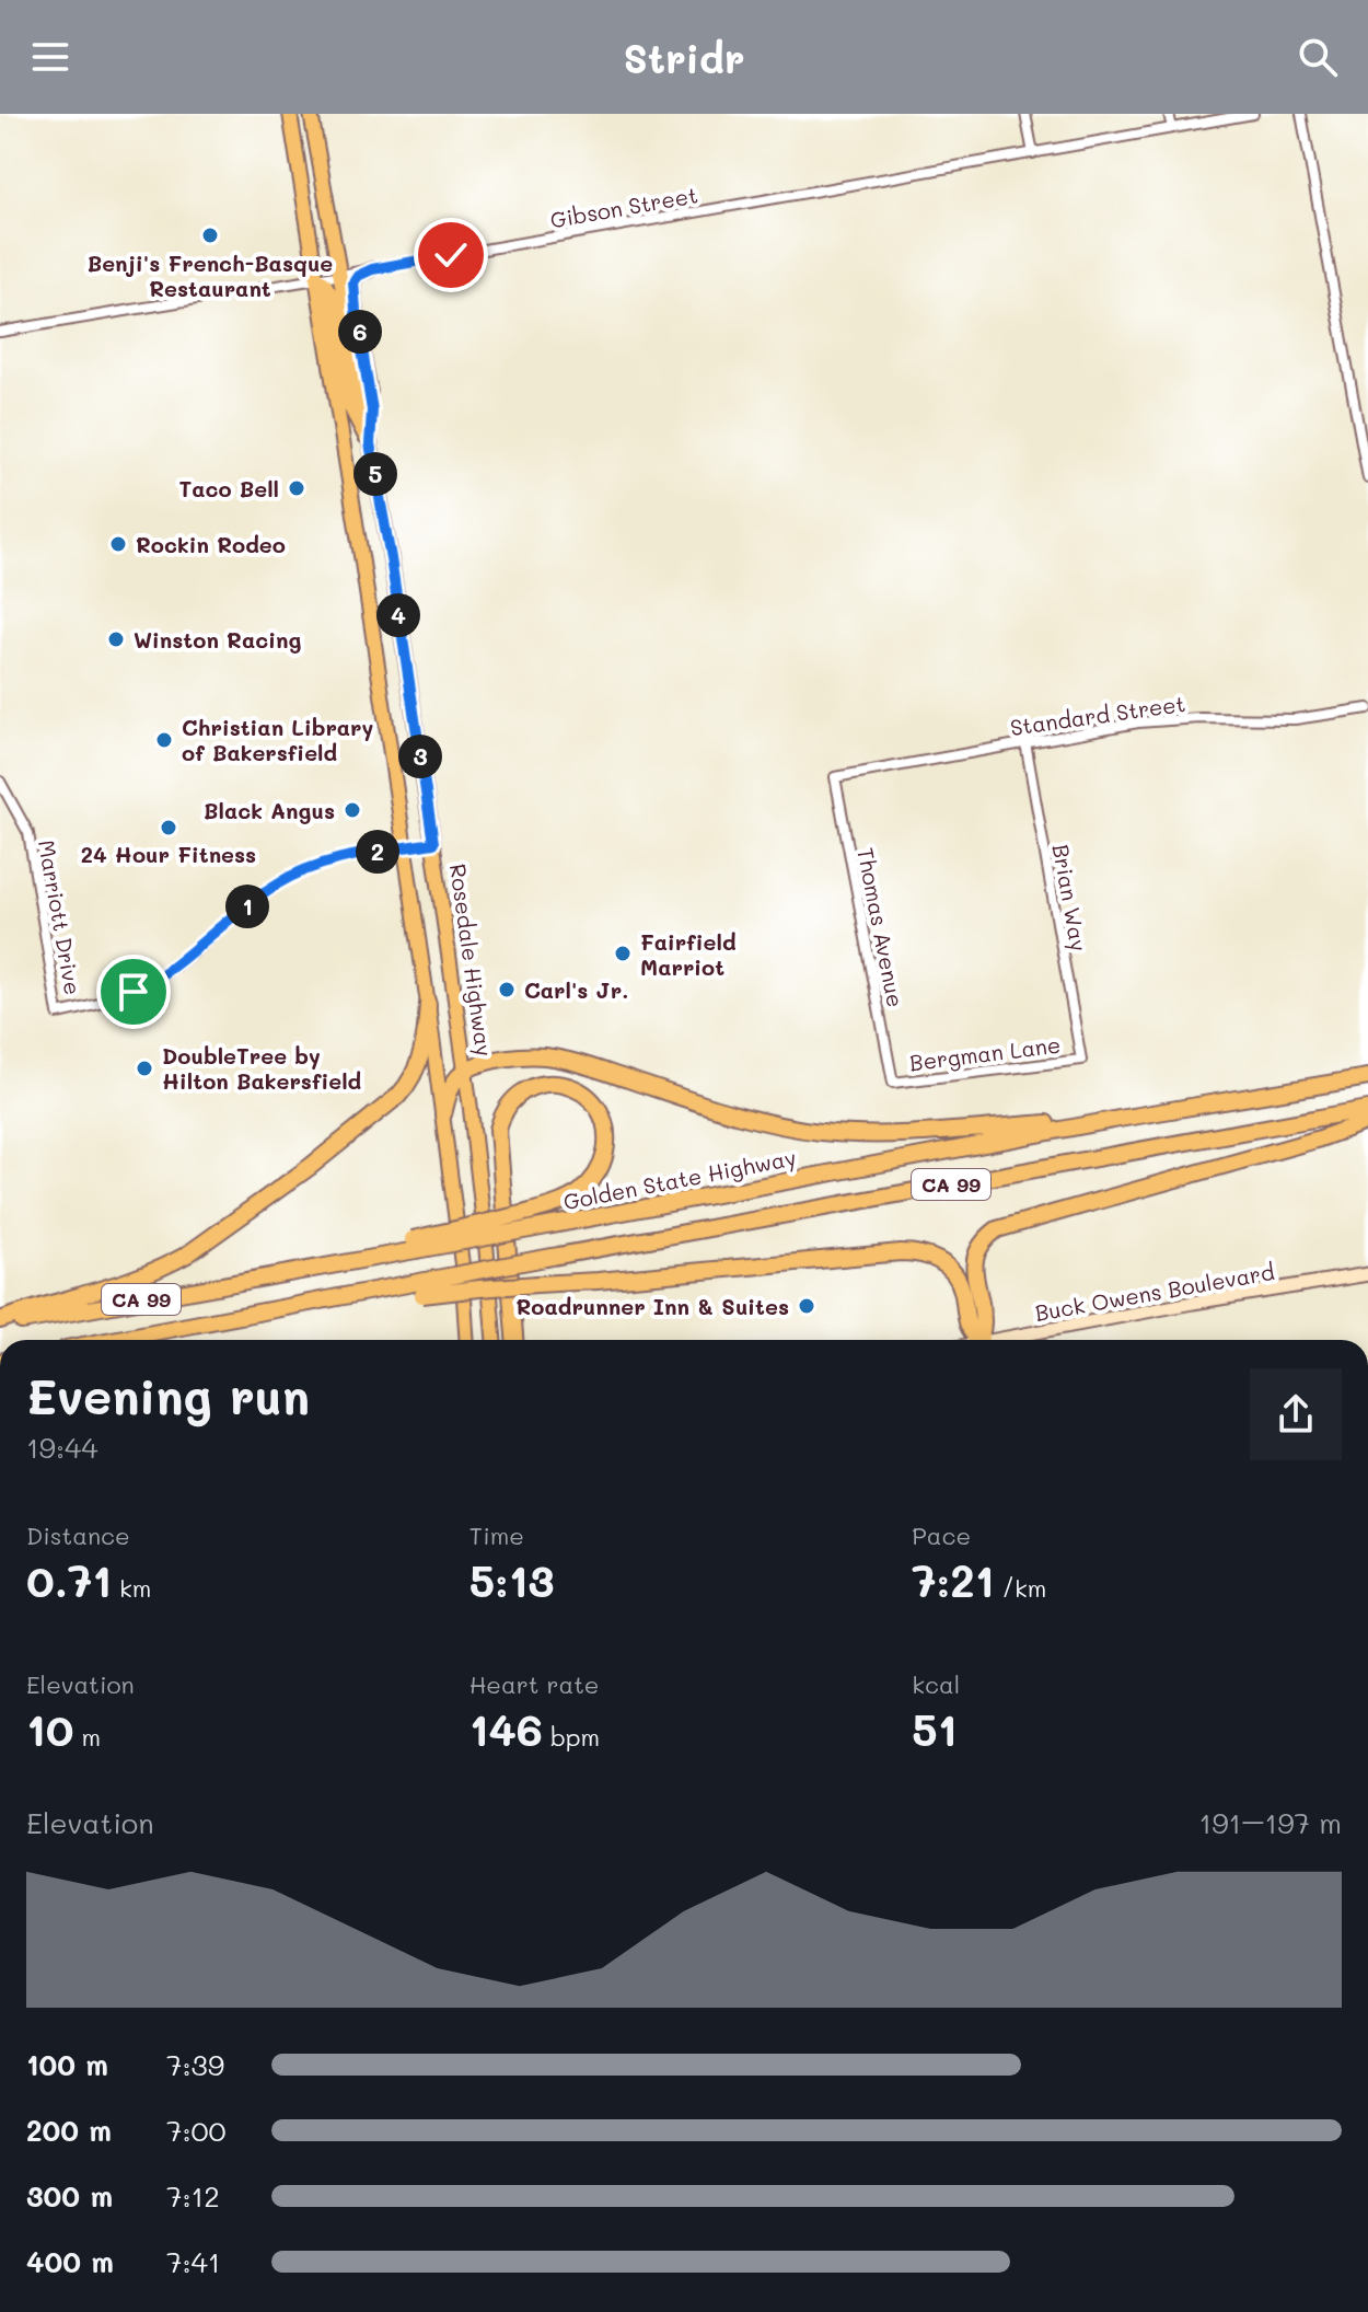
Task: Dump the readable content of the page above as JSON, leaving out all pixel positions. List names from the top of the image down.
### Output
{
  "streets": {
    "highway": ["Golden State Highway", "CA 99"],
    "main road": ["Rosedale Highway", "Buck Owens Boulevard"],
    "street": [
      "Gibson Street",
      "Standard Street",
      "Brian Way",
      "Marriott Drive",
      "Thomas Avenue",
      "Bergman Lane"
    ]
  },
  "crossings": [
    ["Gibson Street", "Rosedale Highway"],
    ["Standard Street", "Brian Way"],
    ["Standard Street", "Thomas Avenue"],
    ["Brian Way", "Bergman Lane"],
    ["Thomas Avenue", "Bergman Lane"],
    ["Golden State Highway", "CA 99"]
  ],
  "places": [
    "Benji's French-Basque Restaurant",
    "Taco Bell",
    "Rockin Rodeo",
    "Winston Racing",
    "Christian Library of Bakersfield",
    "Black Angus",
    "24 Hour Fitness",
    "Fairfield Marriot",
    "Carl's Jr.",
    "DoubleTree by Hilton Bakersfield",
    "Roadrunner Inn & Suites"
  ],
  "page": {
    "header": "Stridr",
    "pins": [
      "6",
      "5",
      "4",
      "3",
      "2",
      "1"
    ],
    "heading": ["Evening run", "19:44"],
    "stats": [
      ["Distance", "0.71 km"],
      ["Time", "5:13"],
      ["Pace", "7:21 /km"],
      ["Elevation", "10 m"],
      ["Heart rate", "146 bpm"],
      ["kcal", "51"]
    ],
    "chart": ["Elevation", "191–197 m"],
    "list": [
      {
        "name": "100 m",
        "note": "7:39"
      },
      {
        "name": "200 m",
        "note": "7:00"
      },
      {
        "name": "300 m",
        "note": "7:12"
      },
      {
        "name": "400 m",
        "note": "7:41"
      }
    ]
  }
}
